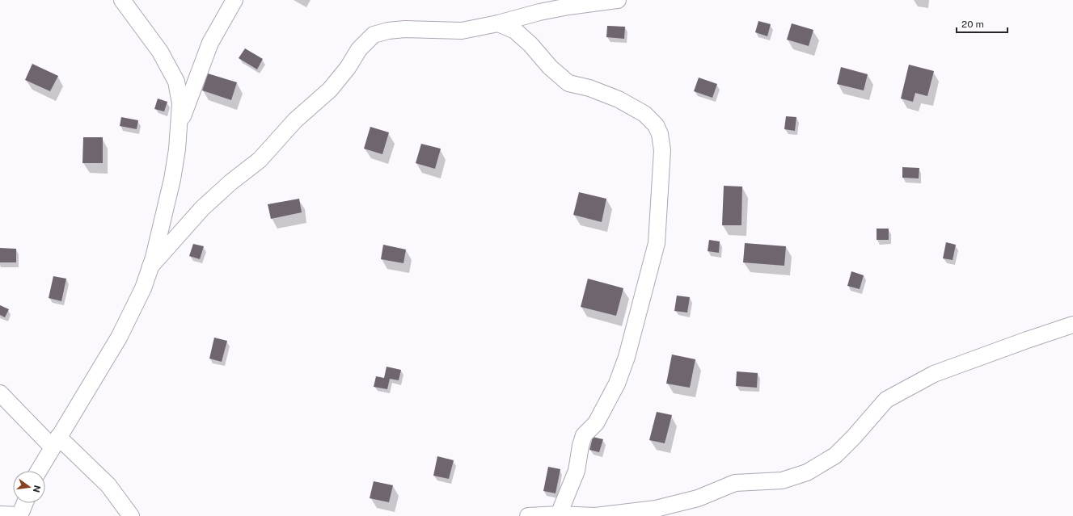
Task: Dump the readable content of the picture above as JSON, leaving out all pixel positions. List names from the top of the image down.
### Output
{
  "scale_bar": "20 m",
  "north": "right"
}
